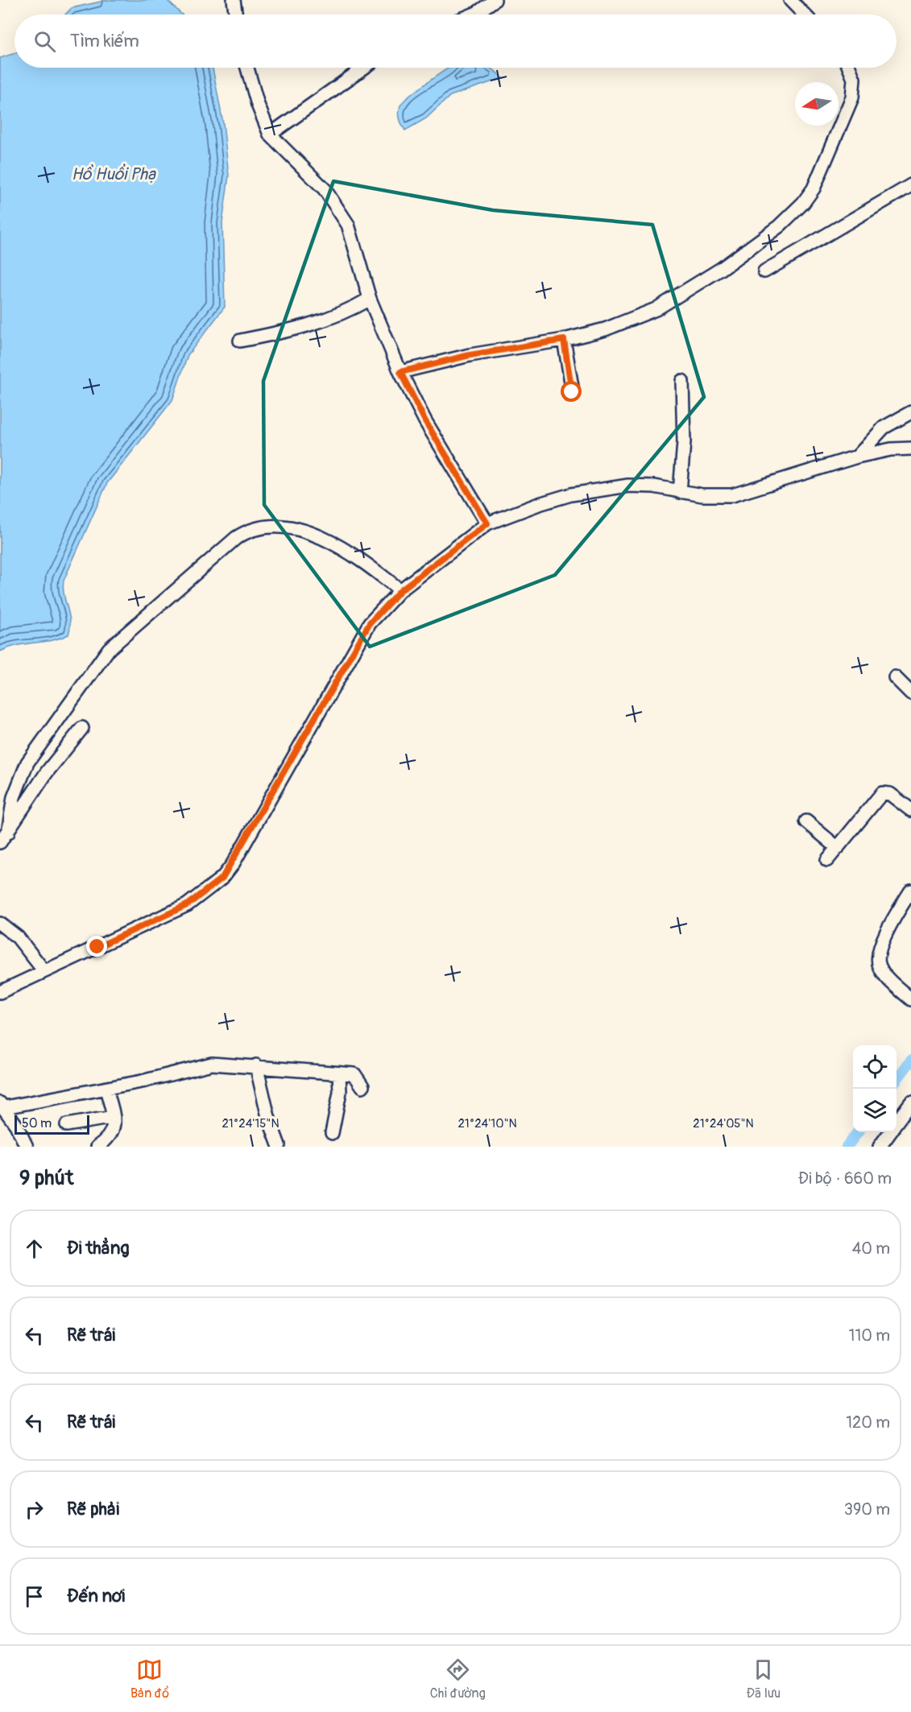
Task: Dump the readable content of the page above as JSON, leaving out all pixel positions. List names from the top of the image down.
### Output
{
  "water": ["Hồ Huổi Phạ"],
  "scale_bar": "50 m",
  "north": "left",
  "page": {
    "search": "Tìm kiếm",
    "scale": "50 m",
    "heading": ["9 phút", "Đi bộ · 660 m"],
    "list": [
      ["Đi thẳng", "40 m"],
      ["Rẽ trái", "110 m"],
      ["Rẽ trái", "120 m"],
      ["Rẽ phải", "390 m"],
      "Đến nơi"
    ],
    "nav": ["Bản đồ", "Chỉ đường", "Đã lưu"]
  },
  "coordinates": ["21°24'15\"N", "21°24'10\"N", "21°24'05\"N"]
}
